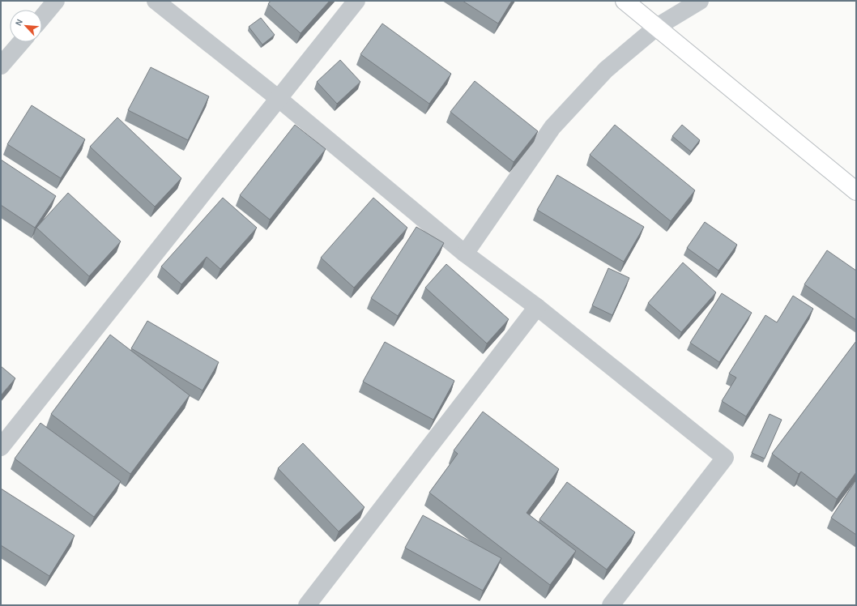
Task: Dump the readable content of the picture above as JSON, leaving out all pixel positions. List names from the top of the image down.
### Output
{
  "north": "top left"
}
